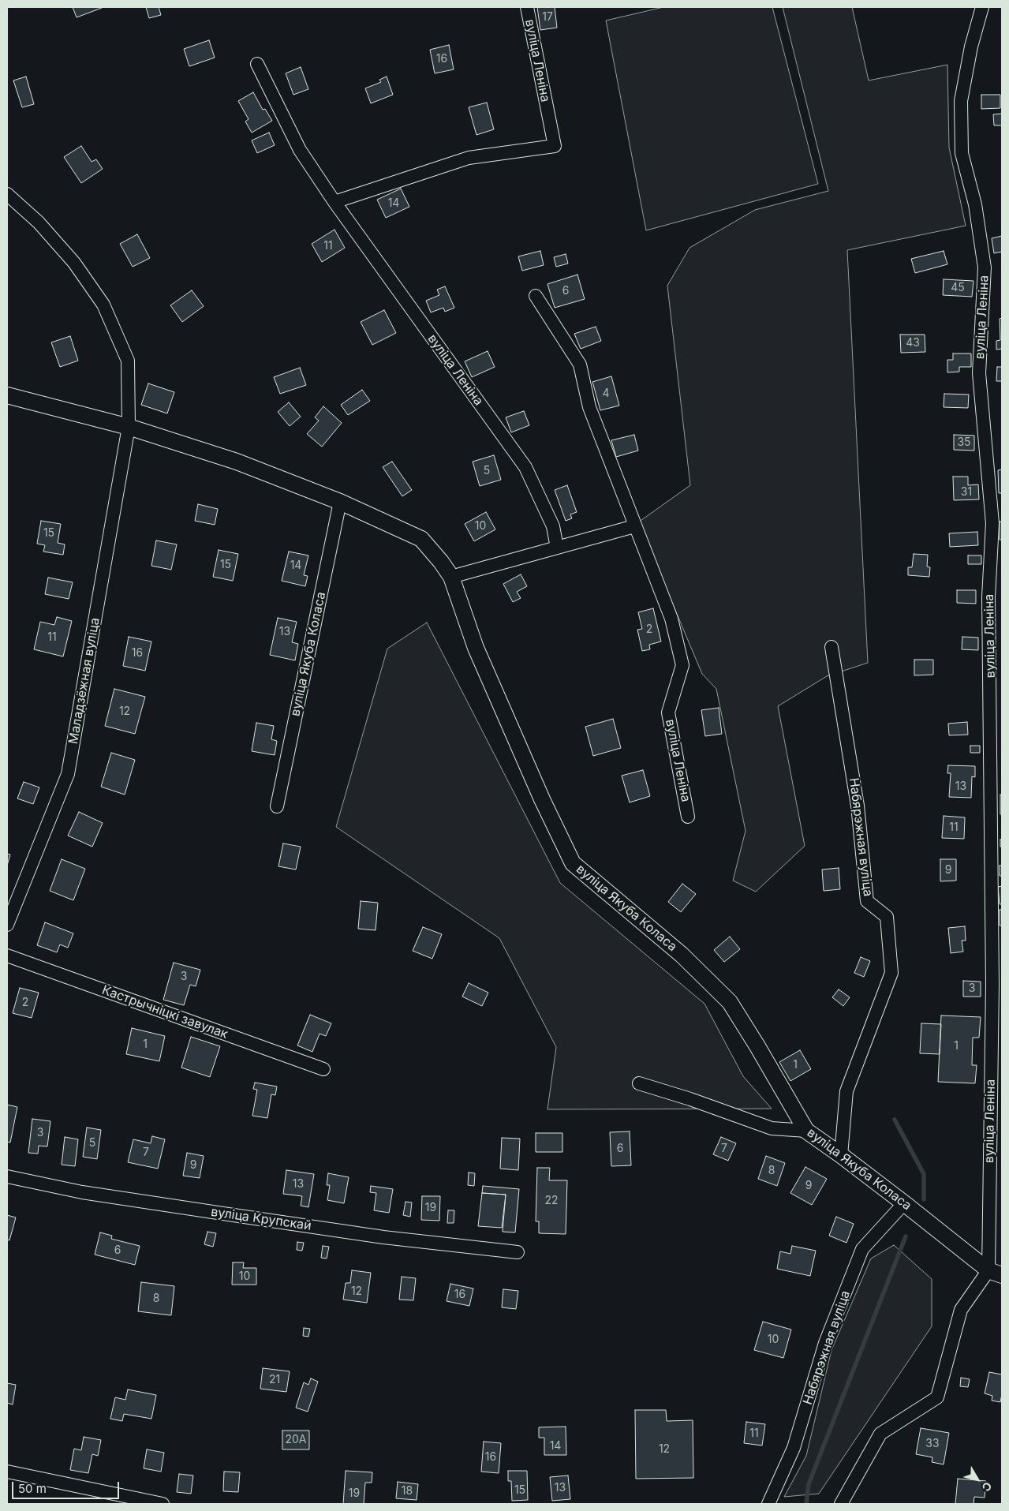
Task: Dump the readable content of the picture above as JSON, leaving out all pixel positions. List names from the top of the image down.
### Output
{
  "streets": {
    "street": [
      "вуліца Леніна",
      "вуліца Якуба Коласа",
      "Маладзёжная вуліца",
      "Набярэжная вуліца",
      "Кастрычніцкі завулак",
      "вуліца Крупскай"
    ]
  },
  "crossings": [
    ["вуліца Леніна", "вуліца Якуба Коласа"],
    ["вуліца Якуба Коласа", "Маладзёжная вуліца"],
    ["вуліца Якуба Коласа", "Набярэжная вуліца"]
  ],
  "house_numbers": [
    "17",
    "16",
    "14",
    "11",
    "45",
    "6",
    "43",
    "4",
    "35",
    "5",
    "31",
    "10",
    "15",
    "15",
    "14",
    "2",
    "13",
    "11",
    "16",
    "12",
    "13",
    "11",
    "9",
    "3",
    "3",
    "2",
    "1",
    "1",
    "1",
    "3",
    "5",
    "6",
    "7",
    "7",
    "9",
    "8",
    "13",
    "9",
    "22",
    "19",
    "6",
    "10",
    "12",
    "16",
    "8",
    "10",
    "21",
    "11",
    "20А",
    "33",
    "14",
    "12",
    "16",
    "13",
    "15",
    "18",
    "19"
  ],
  "scale_bar": "50 m",
  "north": "bottom right"
}
